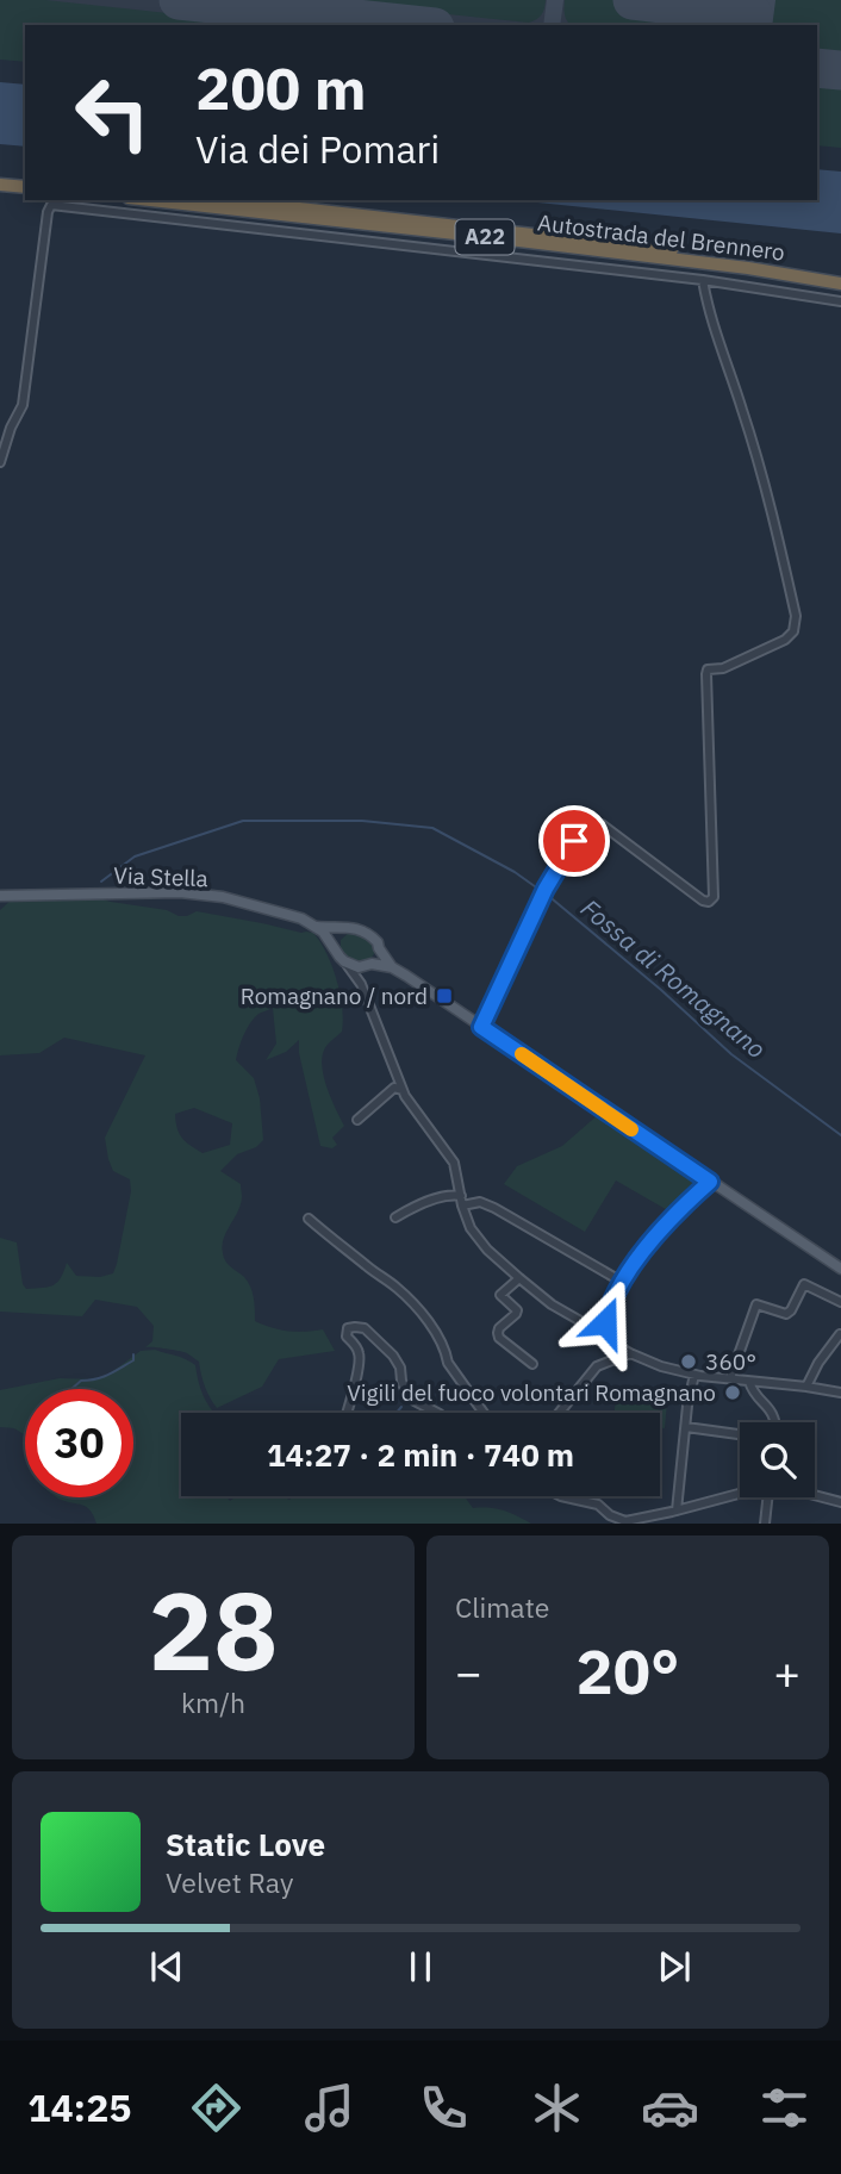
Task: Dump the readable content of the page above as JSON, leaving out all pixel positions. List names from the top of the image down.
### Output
{
  "streets": {
    "highway": ["A22", "Autostrada del Brennero"],
    "main road": ["Via Stella"]
  },
  "water": ["Fossa di Romagnano"],
  "places": {
    "transit": ["Romagnano / nord"],
    "other": ["360°", "Vigili del fuoco volontari Romagnano"]
  },
  "page": {
    "turn": ["200 m", "Via dei Pomari"],
    "limit": "30",
    "trip": "14:27 · 2 min · 740 m",
    "tile": [
      ["28", "km/h"],
      "Climate"
    ],
    "heat": ["−", "20°", "+"],
    "song": ["Static Love", "Velvet Ray"],
    "tabs": "14:25"
  }
}
